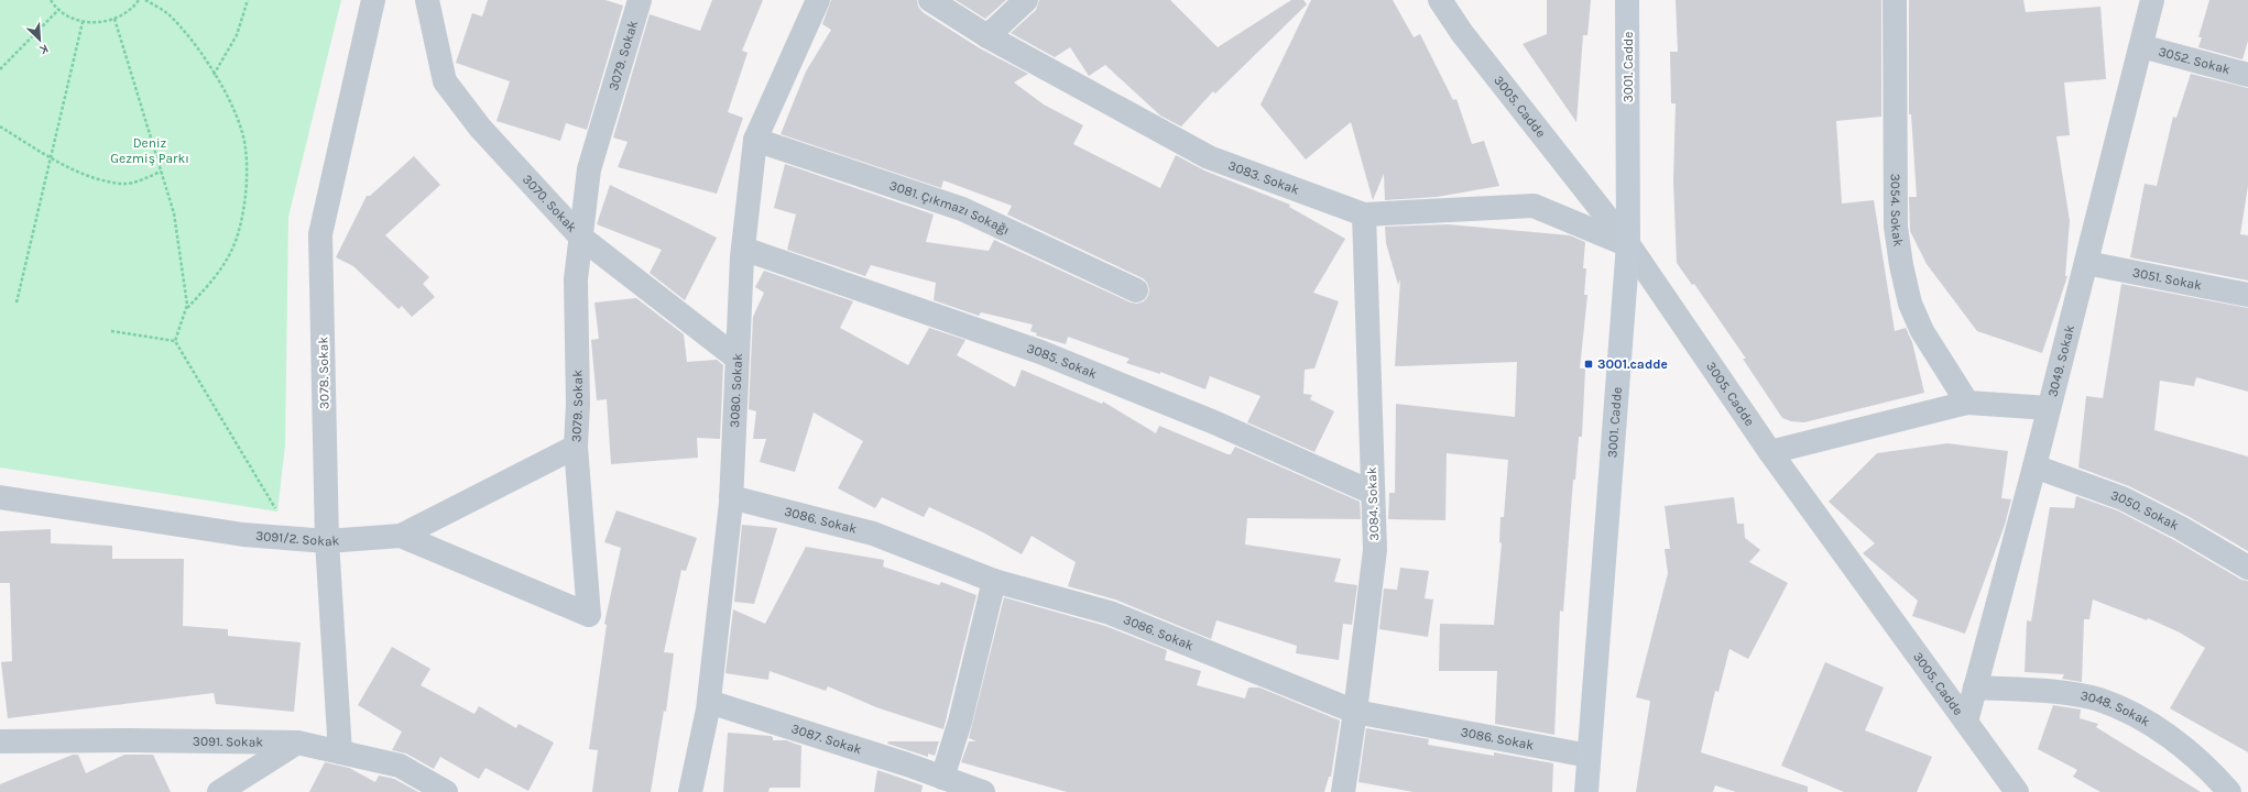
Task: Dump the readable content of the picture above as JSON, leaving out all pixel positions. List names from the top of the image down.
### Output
{
  "streets": {
    "street": [
      "3079. Sokak",
      "3052. Sokak",
      "3001. Cadde",
      "3005. Cadde",
      "3083. Sokak",
      "3070. Sokak",
      "3081. Çıkmazı Sokağı",
      "3054. Sokak",
      "3051. Sokak",
      "3085. Sokak",
      "3049. Sokak",
      "3078. Sokak",
      "3080. Sokak",
      "3084. Sokak",
      "3050. Sokak",
      "3086. Sokak",
      "3091/2. Sokak",
      "3048. Sokak",
      "3087. Sokak",
      "3091. Sokak"
    ]
  },
  "crossings": [
    ["3079. Sokak", "3070. Sokak"],
    ["3079. Sokak", "3091/2. Sokak"],
    ["3052. Sokak", "3049. Sokak"],
    ["3001. Cadde", "3005. Cadde"],
    ["3001. Cadde", "3083. Sokak"],
    ["3001. Cadde", "3086. Sokak"],
    ["3005. Cadde", "3083. Sokak"],
    ["3005. Cadde", "3049. Sokak"],
    ["3083. Sokak", "3084. Sokak"],
    ["3070. Sokak", "3080. Sokak"],
    ["3081. Çıkmazı Sokağı", "3080. Sokak"],
    ["3051. Sokak", "3049. Sokak"],
    ["3085. Sokak", "3080. Sokak"],
    ["3085. Sokak", "3084. Sokak"],
    ["3049. Sokak", "3050. Sokak"],
    ["3049. Sokak", "3048. Sokak"],
    ["3078. Sokak", "3091/2. Sokak"],
    ["3078. Sokak", "3091. Sokak"],
    ["3080. Sokak", "3086. Sokak"],
    ["3080. Sokak", "3087. Sokak"],
    ["3084. Sokak", "3086. Sokak"]
  ],
  "parks": ["Deniz Gezmiş Parkı"],
  "places": {
    "transit": ["3001.cadde"]
  },
  "north": "bottom right"
}
